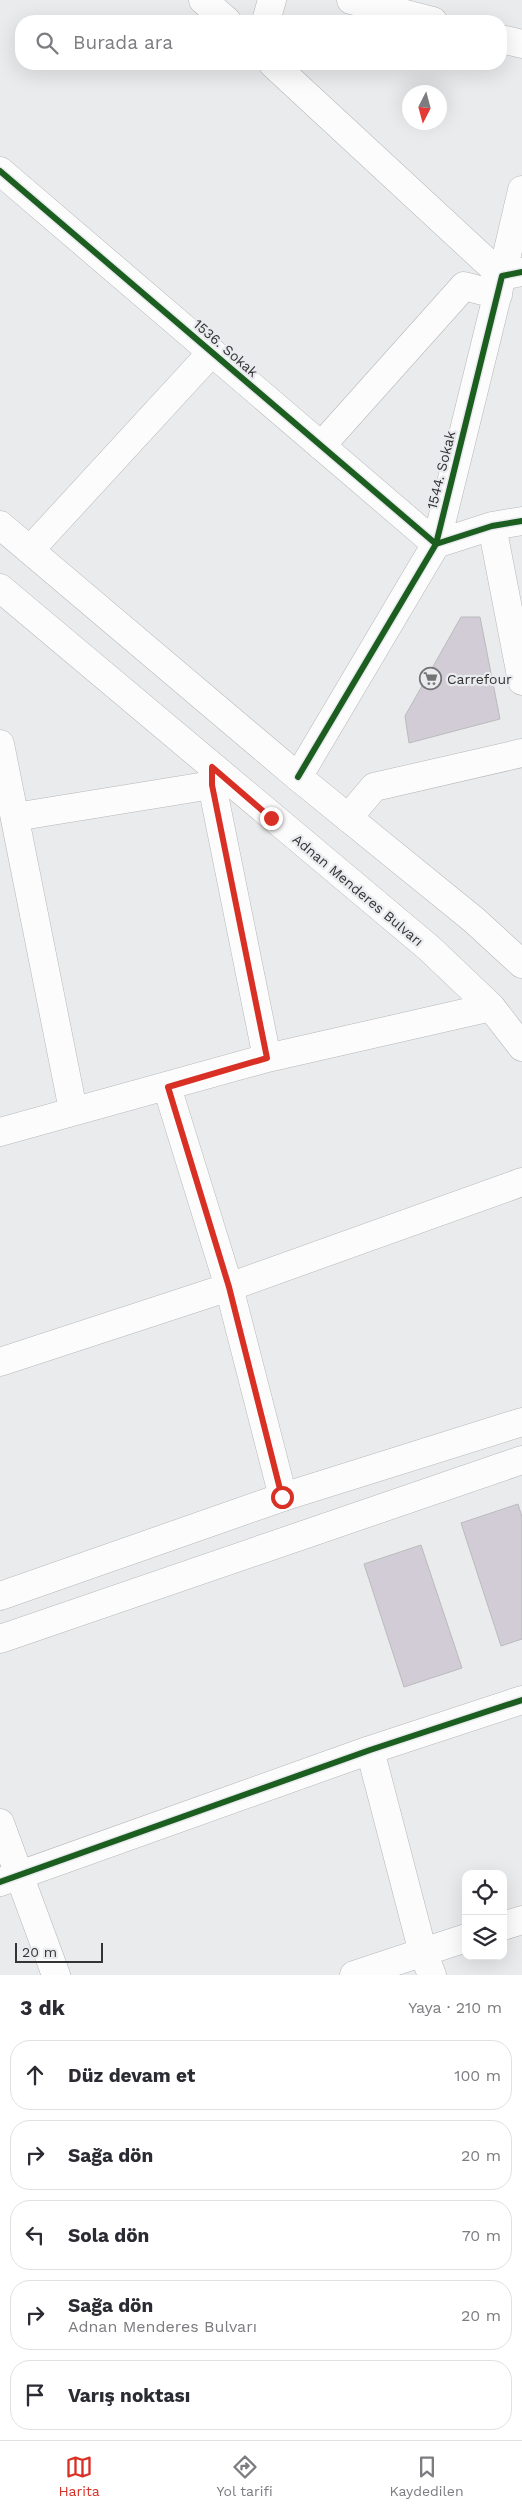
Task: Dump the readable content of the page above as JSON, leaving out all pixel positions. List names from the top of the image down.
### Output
{
  "streets": {
    "street": ["1536. Sokak", "1544. Sokak", "Adnan Menderes Bulvarı"]
  },
  "crossings": [
    ["1536. Sokak", "1544. Sokak"]
  ],
  "places": {
    "supermarket": ["Carrefour"]
  },
  "scale_bar": "20 m",
  "north": "bottom",
  "page": {
    "search": "Burada ara",
    "scale": "20 m",
    "heading": ["3 dk", "Yaya · 210 m"],
    "list": [
      ["Düz devam et", "100 m"],
      ["Sağa dön", "20 m"],
      ["Sola dön", "70 m"],
      ["Sağa dön", "Adnan Menderes Bulvarı", "20 m"],
      "Varış noktası"
    ],
    "nav": ["Harita", "Yol tarifi", "Kaydedilen"]
  }
}
